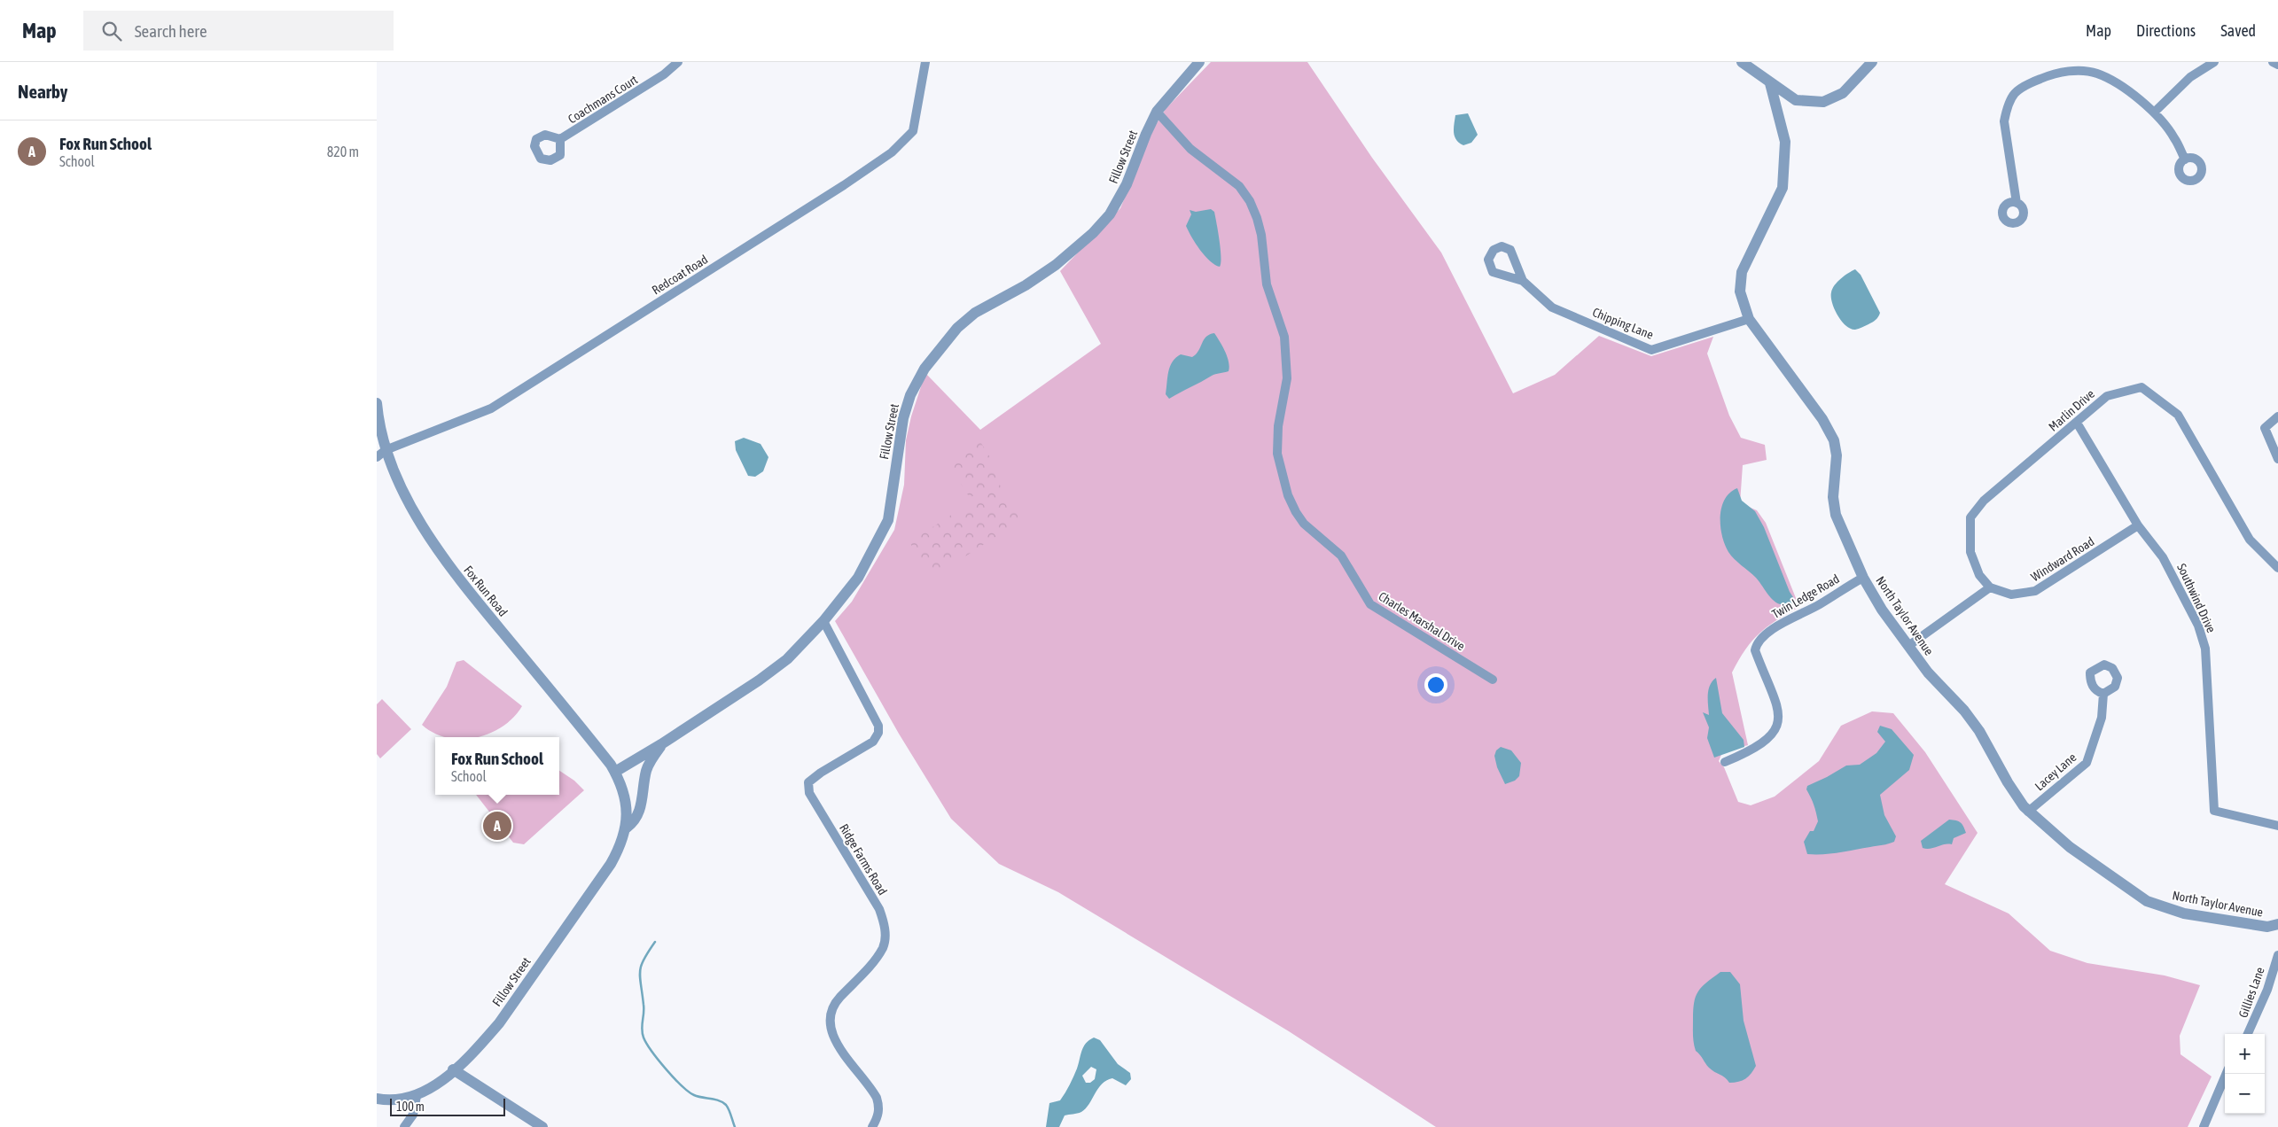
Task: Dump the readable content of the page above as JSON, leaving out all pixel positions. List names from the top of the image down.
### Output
{
  "streets": {
    "street": [
      "Coachmans Court",
      "Fillow Street",
      "Redcoat Road",
      "Chipping Lane",
      "Marlin Drive",
      "Windward Road",
      "Fox Run Road",
      "Twin Ledge Road",
      "Southwind Drive",
      "North Taylor Avenue",
      "Charles Marshal Drive",
      "Lacey Lane",
      "Ridge Farms Road",
      "Gillies Lane"
    ]
  },
  "crossings": [
    ["Fillow Street", "Fox Run Road"],
    ["Fillow Street", "Charles Marshal Drive"],
    ["Fillow Street", "Ridge Farms Road"],
    ["Redcoat Road", "Fox Run Road"],
    ["Chipping Lane", "North Taylor Avenue"],
    ["Marlin Drive", "Windward Road"],
    ["Marlin Drive", "Southwind Drive"],
    ["Windward Road", "Southwind Drive"],
    ["Twin Ledge Road", "North Taylor Avenue"],
    ["North Taylor Avenue", "Lacey Lane"]
  ],
  "scale_bar": "100 m",
  "page": {
    "header": "Map",
    "search": "Search here",
    "nav": ["Map", "Directions", "Saved"],
    "heading": "Nearby",
    "list": [
      {
        "mark": "A",
        "name": "Fox Run School",
        "note": "School",
        "value": "820 m"
      }
    ],
    "popup": ["Fox Run School", "School"],
    "pins": "A",
    "map_buttons": ["+", "−"],
    "scale": "100 m"
  }
}
